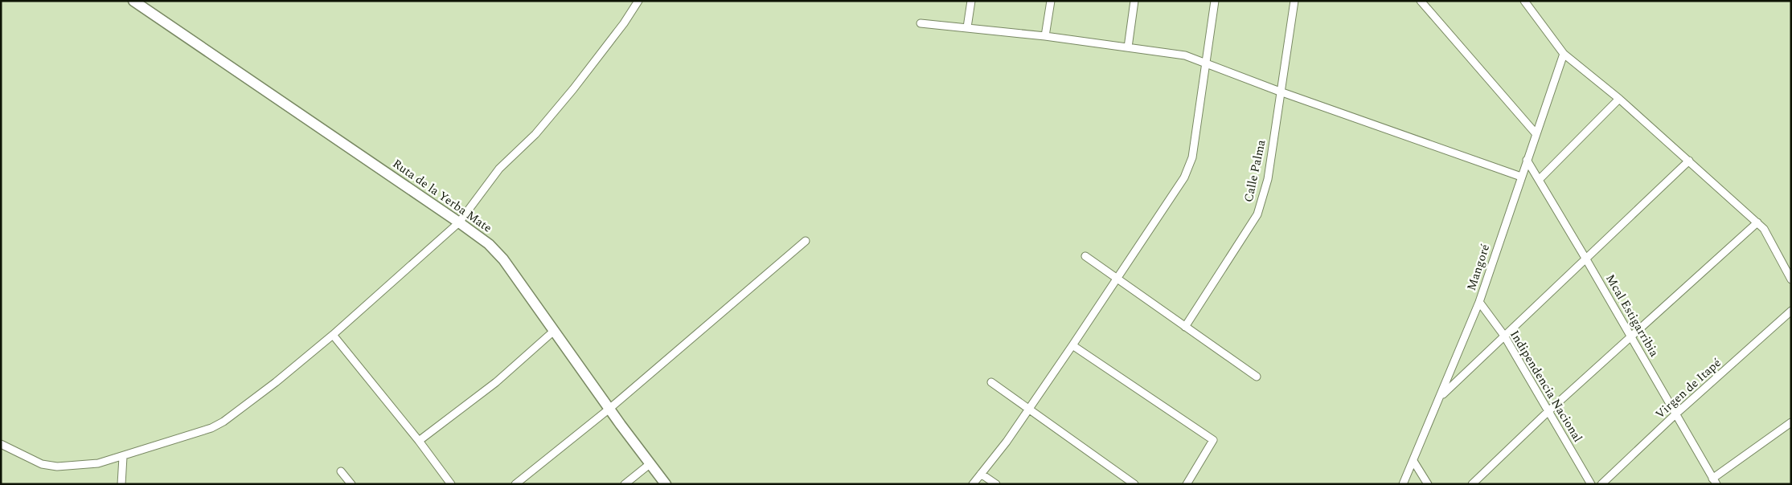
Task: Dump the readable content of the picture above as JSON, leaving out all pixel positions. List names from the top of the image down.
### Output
{
  "streets": {
    "main road": ["Ruta de la Yerba Mate"],
    "street": [
      "Calle Palma",
      "Mangoré",
      "Mcal Estigarribia",
      "Indipendencia Nacional",
      "Virgen de Itapé"
    ]
  },
  "crossings": [
    ["Mangoré", "Mcal Estigarribia"],
    ["Mangoré", "Indipendencia Nacional"],
    ["Mcal Estigarribia", "Virgen de Itapé"]
  ]
}
